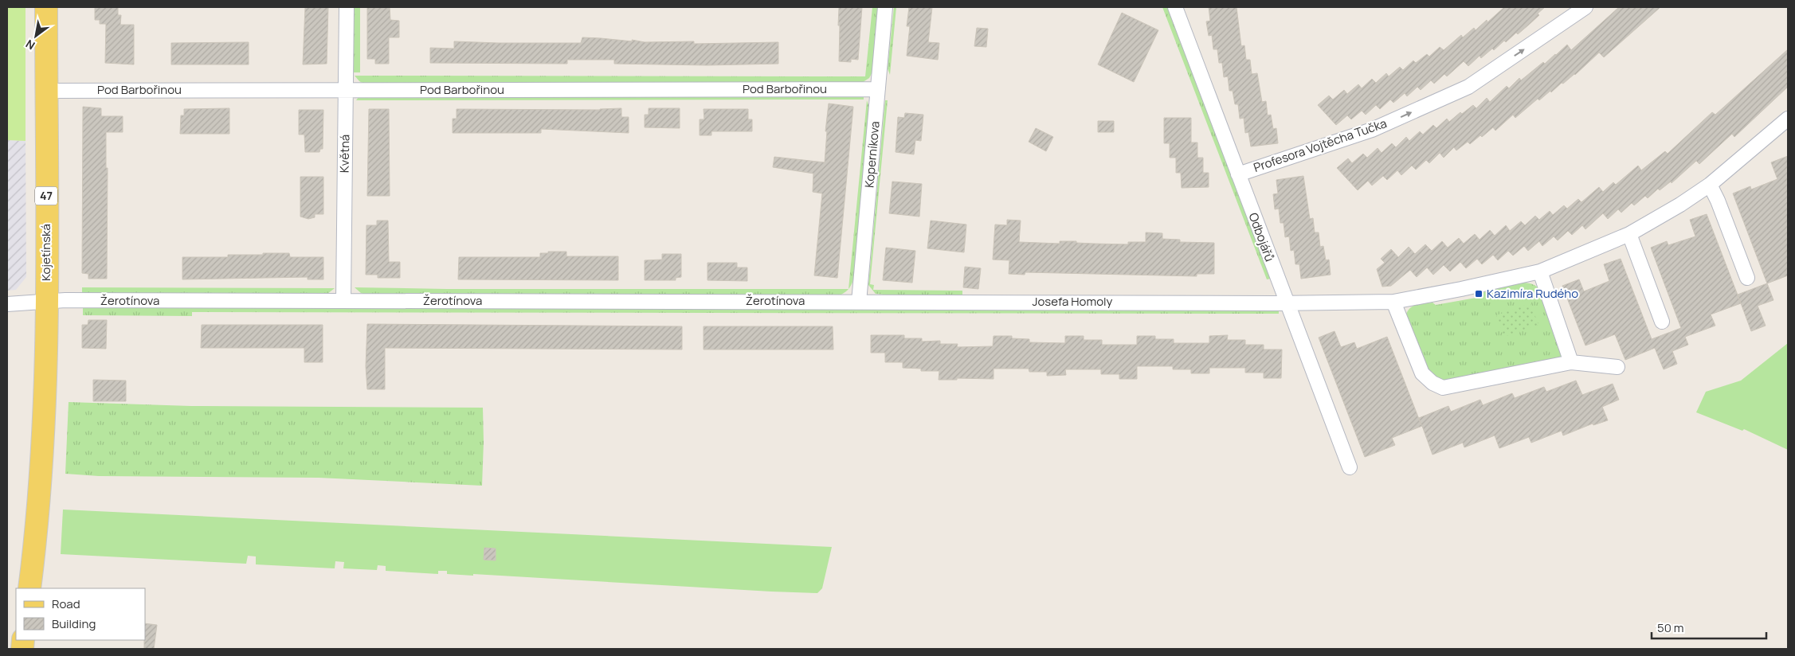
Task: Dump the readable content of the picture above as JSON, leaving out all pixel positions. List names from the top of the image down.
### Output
{
  "streets": {
    "main road": ["47", "Kojetínská"],
    "street": [
      "Pod Barbořinou",
      "Profesora Vojtěcha Tučka",
      "Květná",
      "Koperníkova",
      "Odbojářů",
      "Žerotínova",
      "Josefa Homoly"
    ]
  },
  "crossings": [
    ["Pod Barbořinou", "Květná"],
    ["Pod Barbořinou", "Koperníkova"],
    ["Pod Barbořinou", "Kojetínská"],
    ["Profesora Vojtěcha Tučka", "Odbojářů"],
    ["Květná", "Žerotínova"],
    ["Koperníkova", "Žerotínova"],
    ["Koperníkova", "Josefa Homoly"],
    ["Odbojářů", "Josefa Homoly"],
    ["Kojetínská", "Žerotínova"],
    ["Žerotínova", "Josefa Homoly"]
  ],
  "one_way": ["Profesora Vojtěcha Tučka"],
  "places": {
    "transit": ["Kazimíra Rudého"]
  },
  "legend": ["Road", "Building"],
  "scale_bar": "50 m",
  "north": "bottom left"
}
